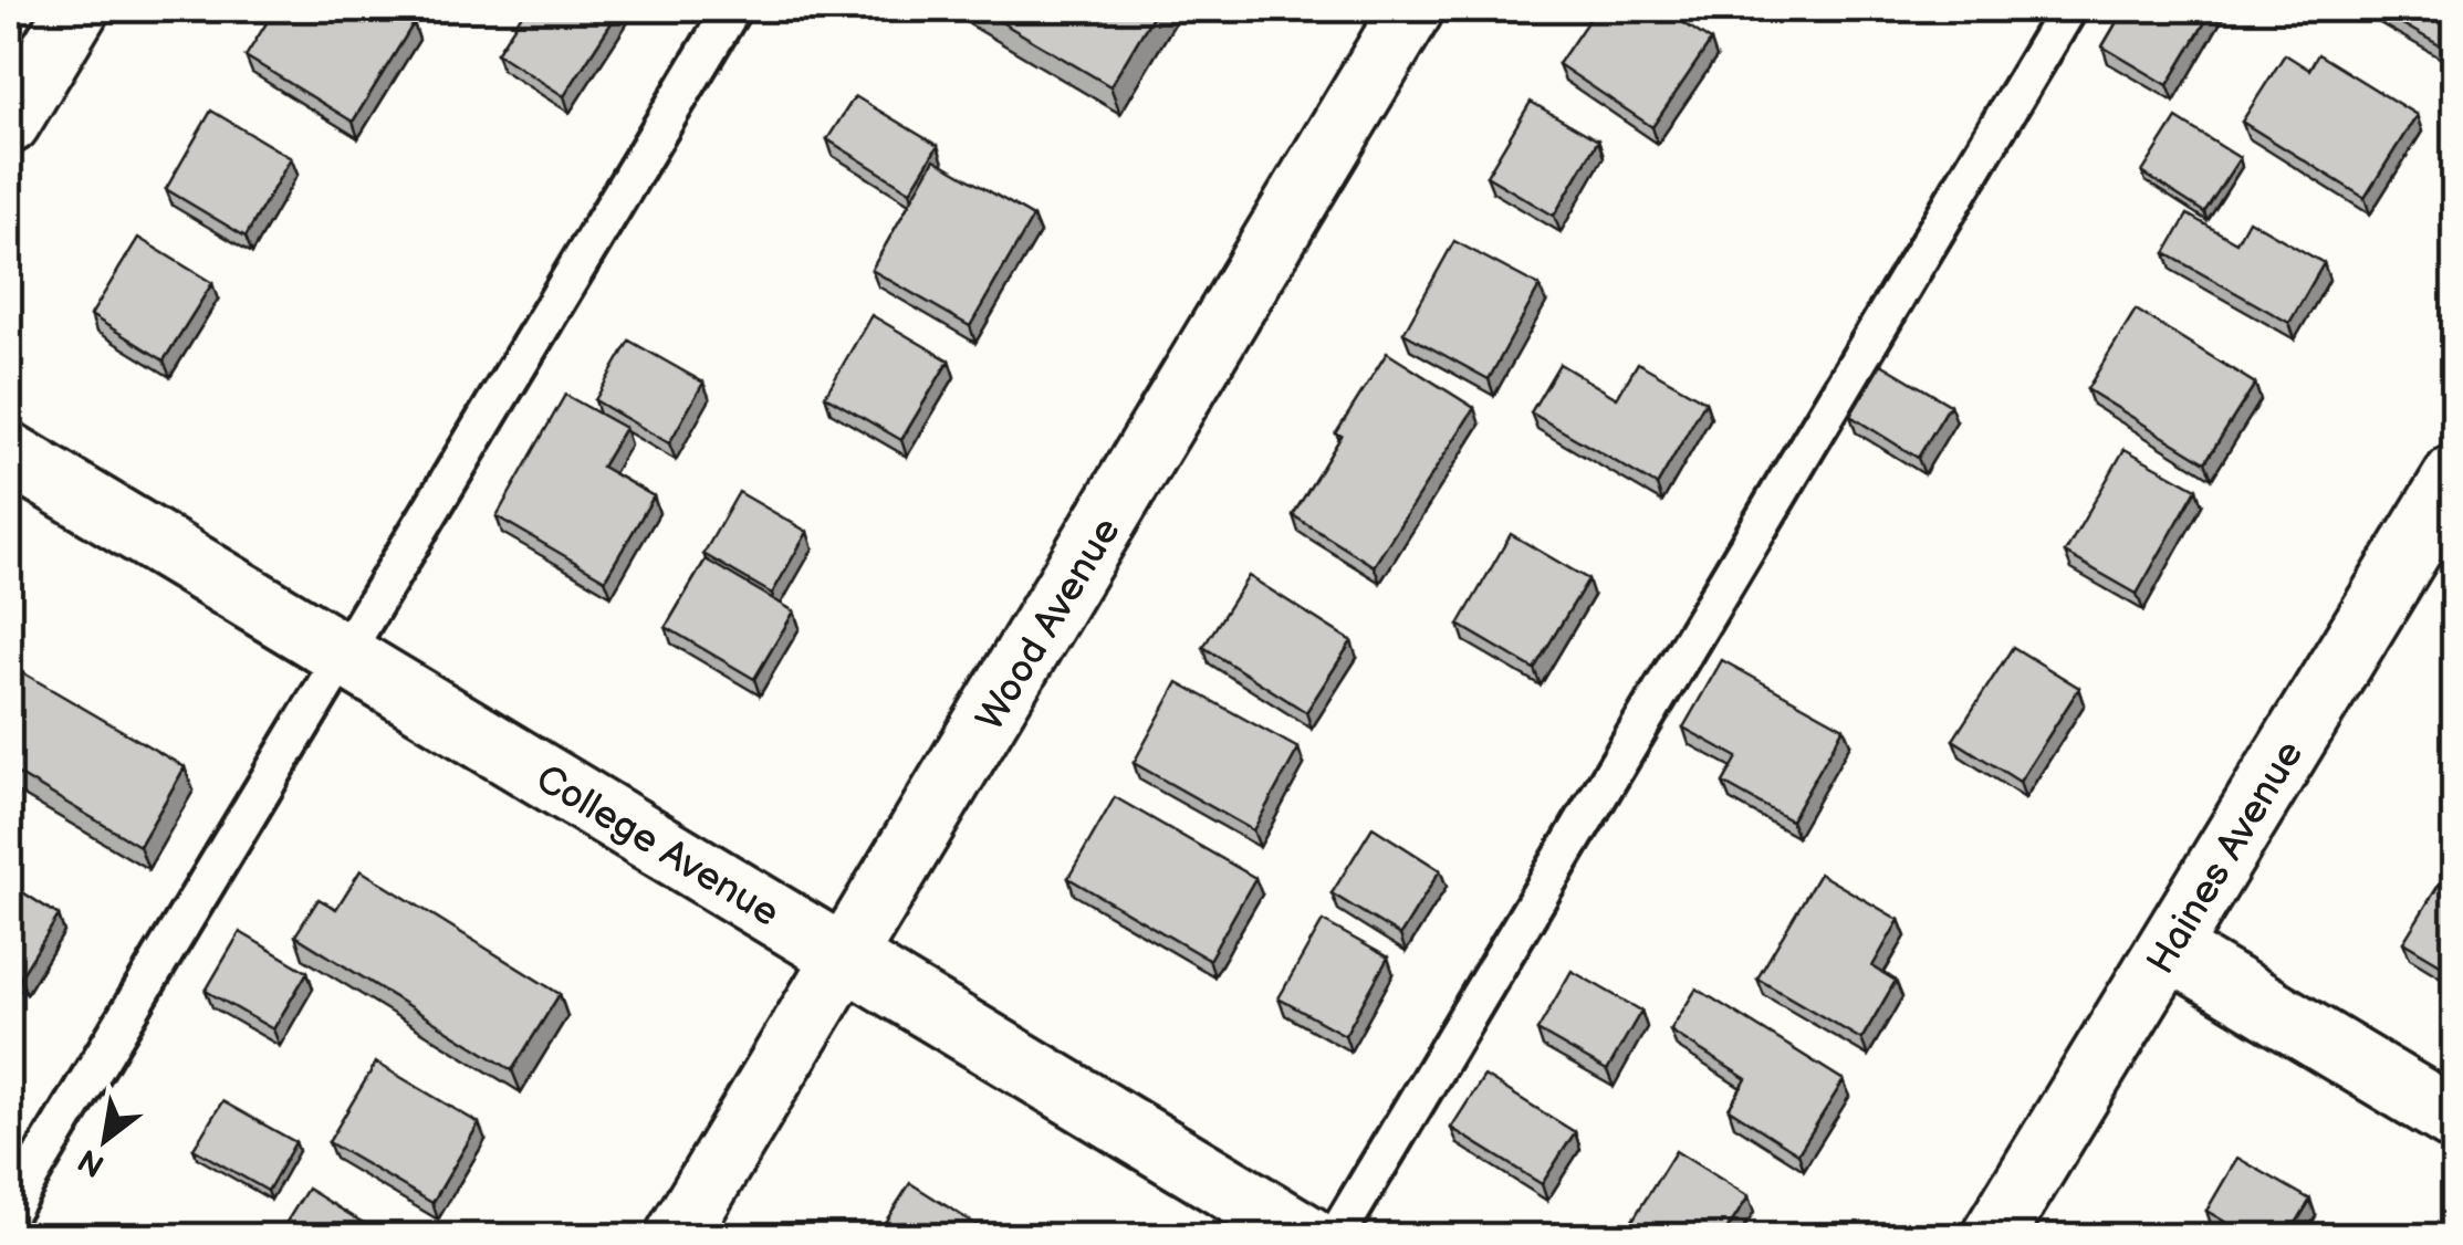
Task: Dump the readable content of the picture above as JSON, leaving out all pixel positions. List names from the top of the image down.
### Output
{
  "streets": {
    "street": ["Wood Avenue", "College Avenue", "Haines Avenue"]
  },
  "crossings": [
    ["Wood Avenue", "College Avenue"]
  ],
  "north": "bottom left"
}
